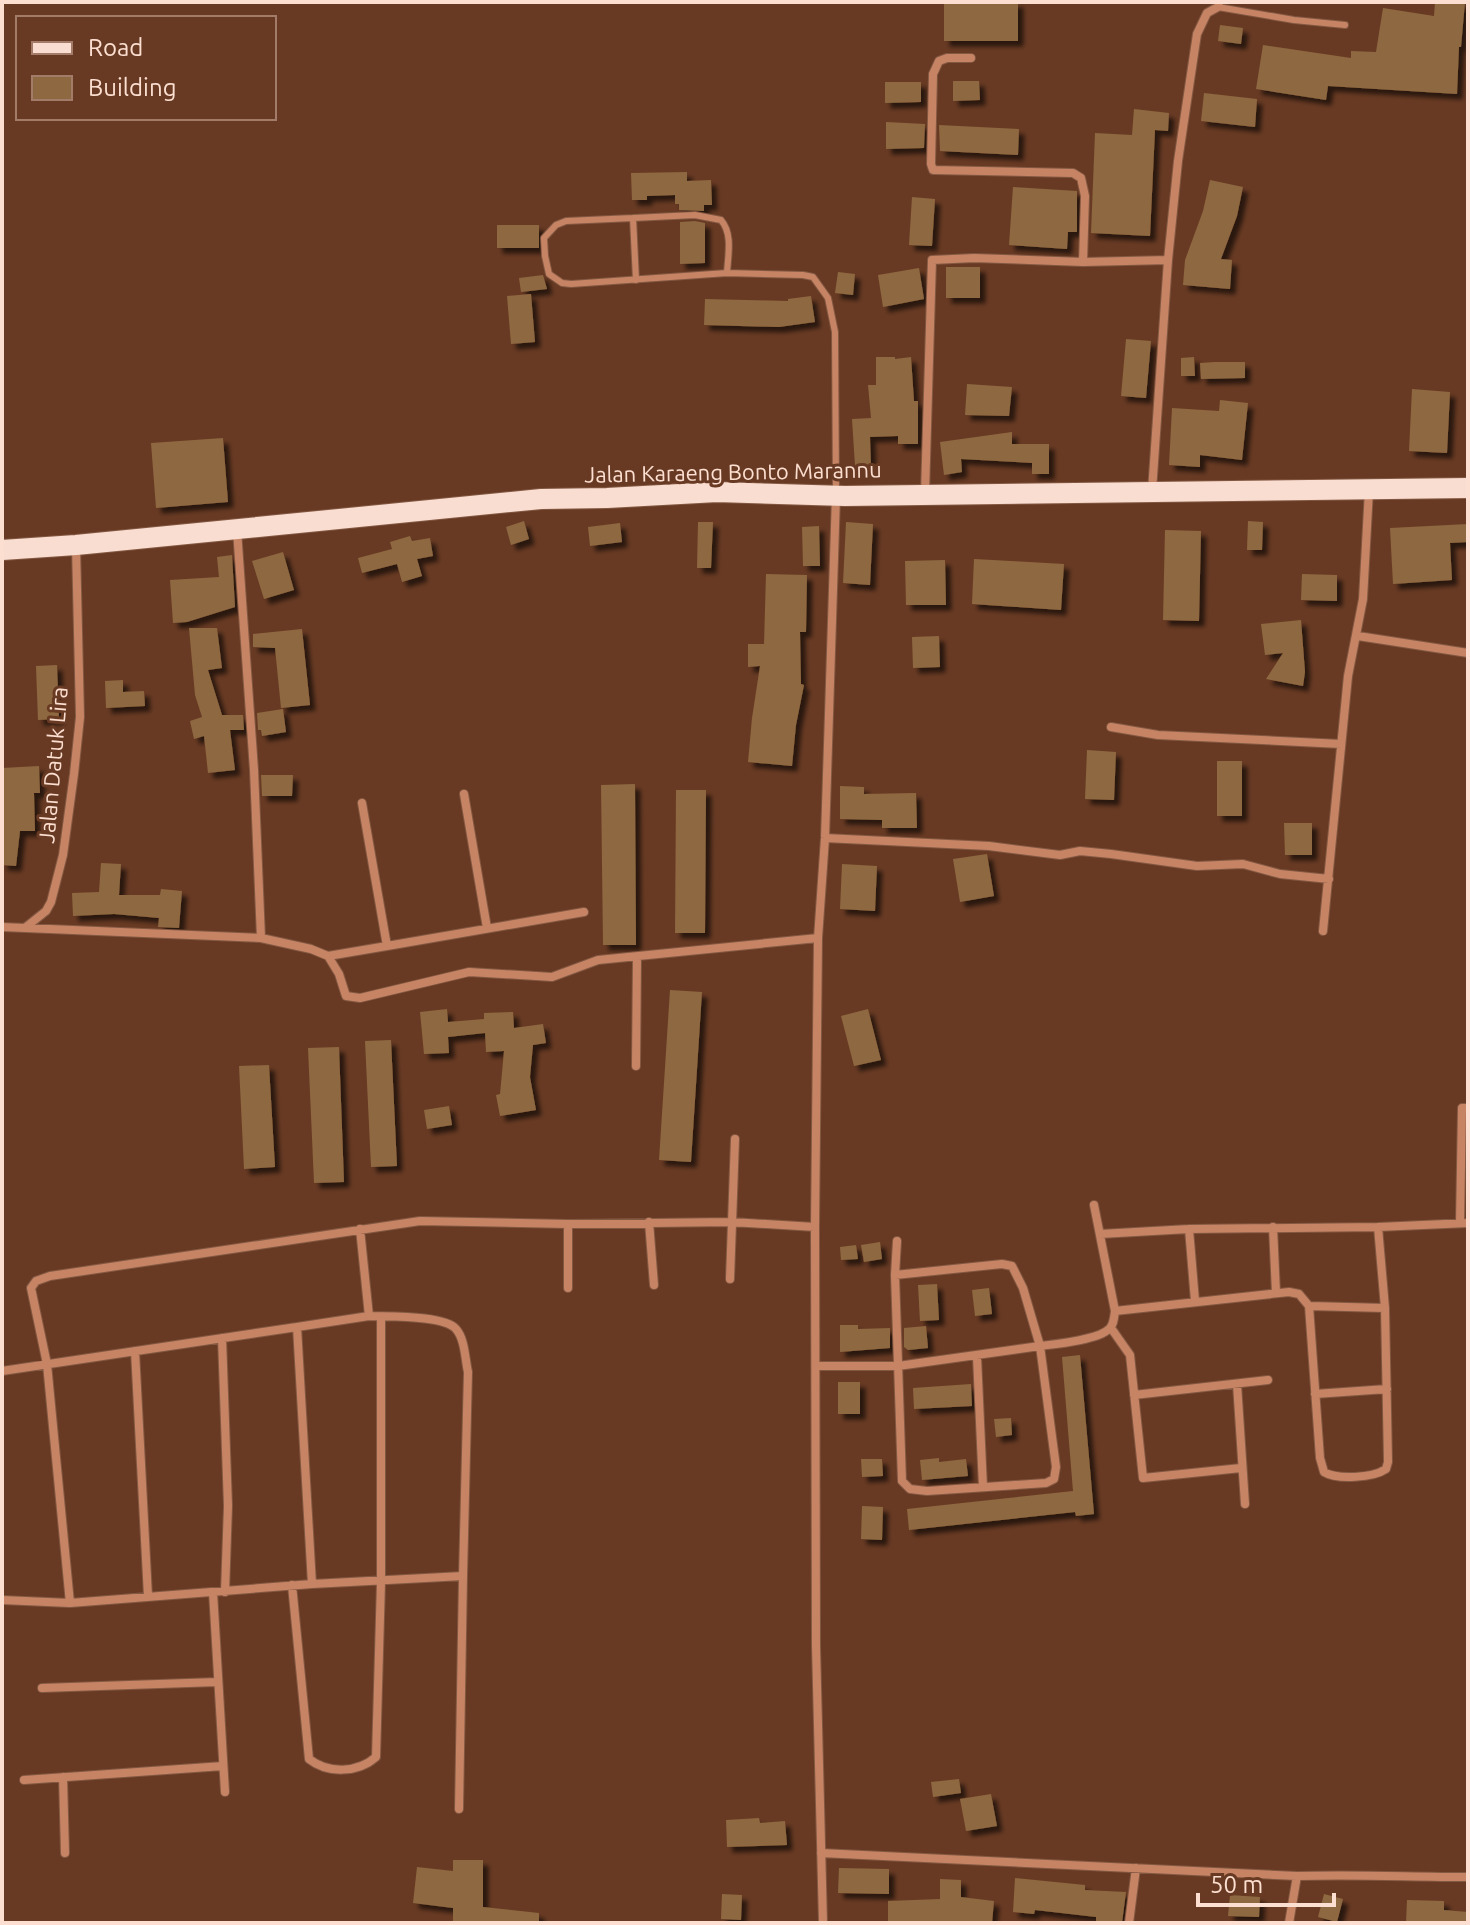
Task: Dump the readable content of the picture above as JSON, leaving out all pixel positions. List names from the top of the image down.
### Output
{
  "streets": {
    "main road": ["Jalan Karaeng Bonto Marannu"],
    "street": ["Jalan Datuk Lira"]
  },
  "crossings": [
    ["Jalan Karaeng Bonto Marannu", "Jalan Datuk Lira"]
  ],
  "legend": ["Road", "Building"],
  "scale_bar": "50 m"
}
